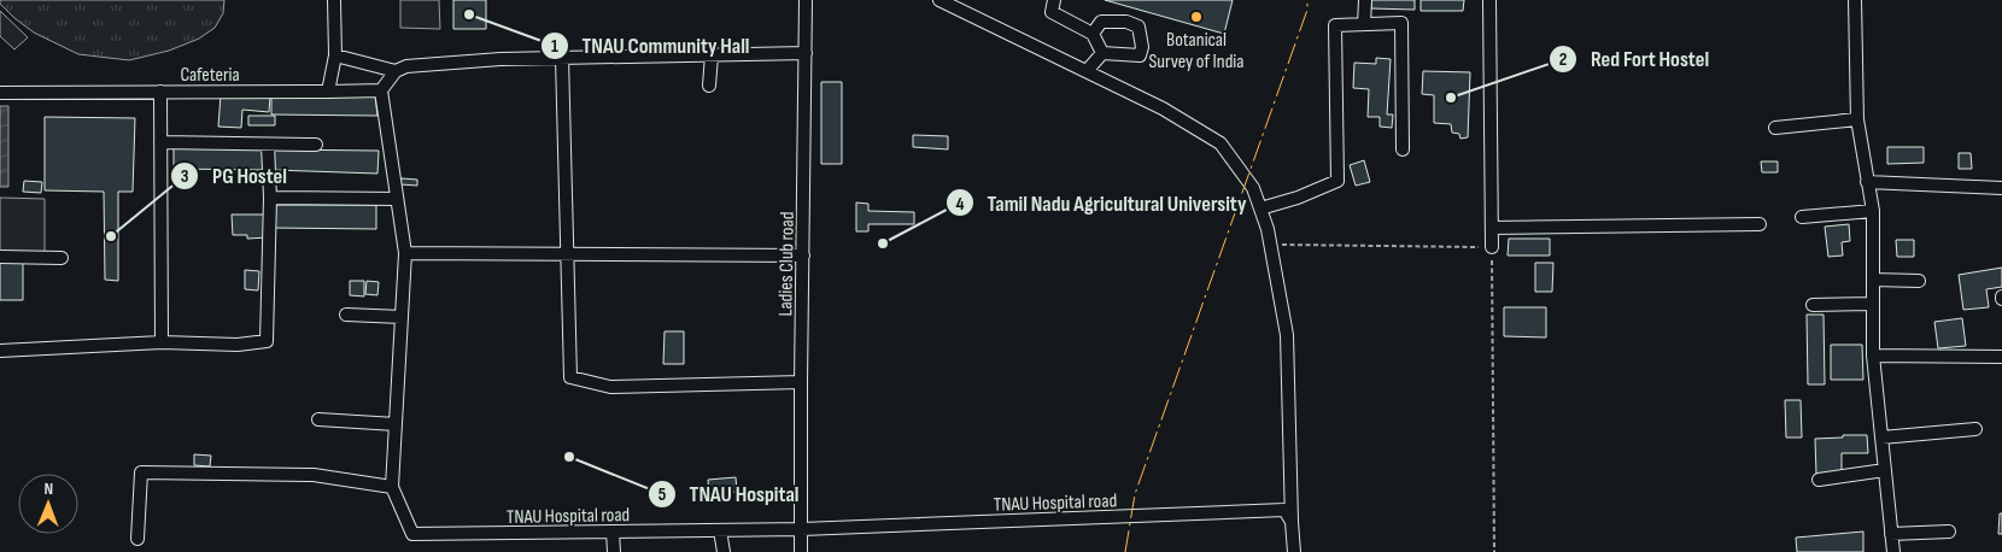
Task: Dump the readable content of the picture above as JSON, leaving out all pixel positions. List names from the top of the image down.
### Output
{
  "streets": {
    "street": ["Cafeteria", "Ladies Club road", "TNAU Hospital road"]
  },
  "crossings": [
    ["Ladies Club road", "TNAU Hospital road"]
  ],
  "places": [
    "TNAU Community Hall",
    "Botanical Survey of India",
    "Red Fort Hostel",
    "PG Hostel",
    "Tamil Nadu Agricultural University",
    "TNAU Hospital"
  ],
  "north": "top"
}
